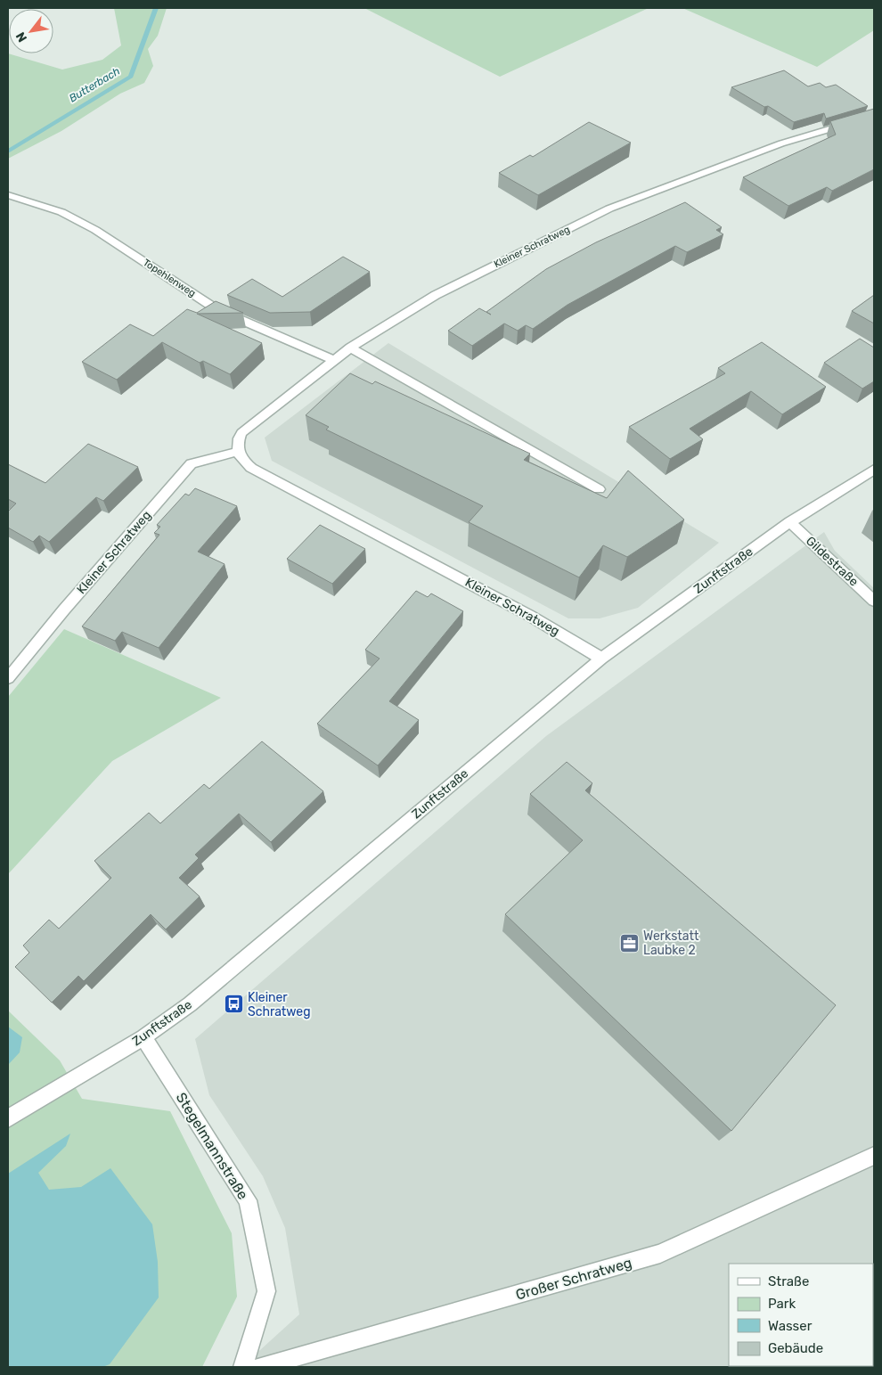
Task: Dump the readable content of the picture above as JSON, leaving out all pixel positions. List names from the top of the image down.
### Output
{
  "streets": {
    "street": [
      "Kleiner Schratweg",
      "Topehlenweg",
      "Gildestraße",
      "Zunftstraße",
      "Stegelmannstraße",
      "Großer Schratweg"
    ]
  },
  "crossings": [
    ["Kleiner Schratweg", "Topehlenweg"],
    ["Kleiner Schratweg", "Zunftstraße"],
    ["Gildestraße", "Zunftstraße"],
    ["Zunftstraße", "Stegelmannstraße"]
  ],
  "water": ["Butterbach"],
  "places": {
    "office": ["Werkstatt Laubke 2"],
    "bus stop": ["Kleiner Schratweg"]
  },
  "legend": [
    "Straße",
    "Park",
    "Wasser",
    "Gebäude"
  ],
  "north": "bottom left"
}
